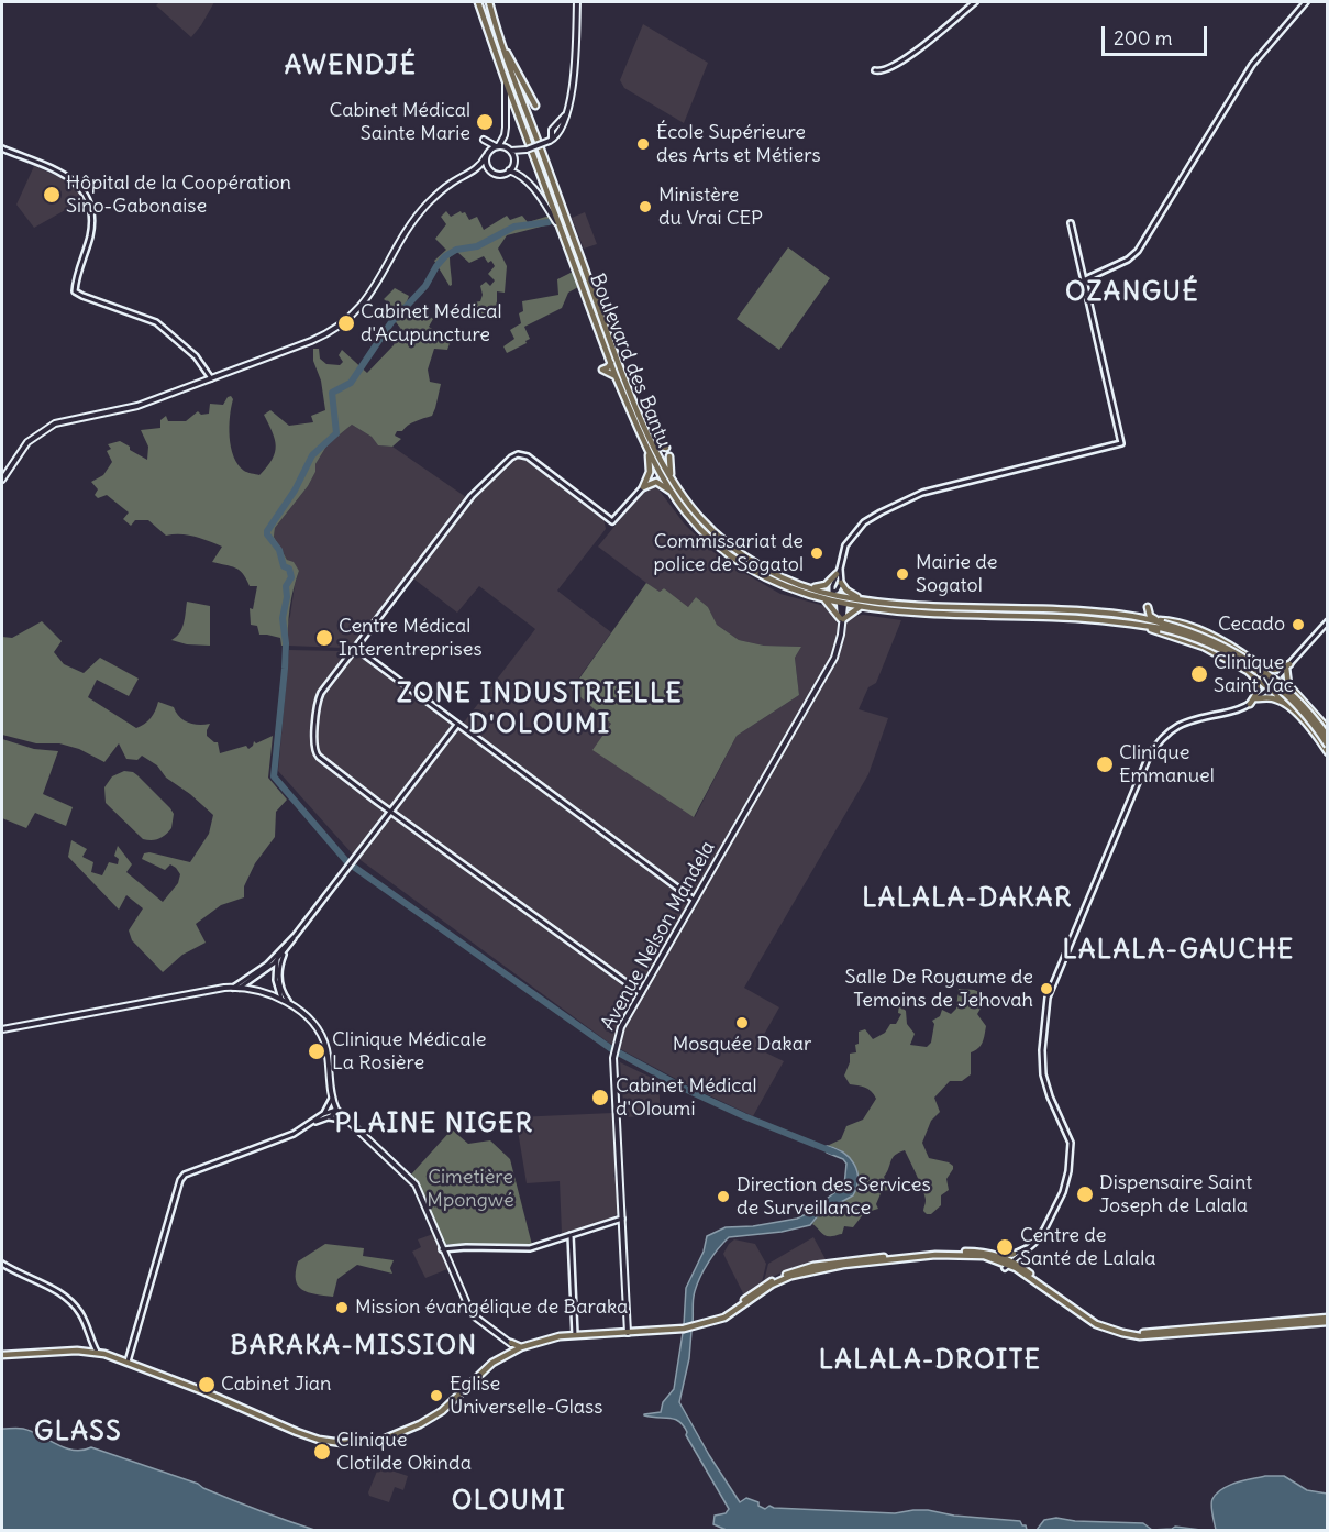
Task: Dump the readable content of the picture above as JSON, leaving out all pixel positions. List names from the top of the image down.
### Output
{
  "streets": {
    "main road": ["Boulevard des Bantu", "Avenue Nelson Mandela"]
  },
  "crossings": [
    ["Boulevard des Bantu", "Avenue Nelson Mandela"]
  ],
  "districts": [
    "AWENDJÉ",
    "OZANGUÉ",
    "ZONE INDUSTRIELLE D'OLOUMI",
    "LALALA-DAKAR",
    "LALALA-GAUCHE",
    "PLAINE NIGER",
    "BARAKA-MISSION",
    "LALALA-DROITE",
    "GLASS",
    "OLOUMI"
  ],
  "parks": ["Cimetière Mpongwé"],
  "places": [
    "Cabinet Médical Sainte Marie",
    "École Supérieure des Arts et Métiers",
    "Hôpital de la Coopération Sino-Gabonaise",
    "Ministère du Vrai CEP",
    "Cabinet Médical d'Acupuncture",
    "Commissariat de police de Sogatol",
    "Mairie de Sogatol",
    "Cecado",
    "Centre Médical Interentreprises",
    "Clinique Saint Yac",
    "Clinique Emmanuel",
    "Salle De Royaume de Temoins de Jehovah",
    "Mosquée Dakar",
    "Clinique Médicale La Rosière",
    "Cabinet Médical d'Oloumi",
    "Dispensaire Saint Joseph de Lalala",
    "Direction des Services de Surveillance",
    "Centre de Santé de Lalala",
    "Mission évangélique de Baraka",
    "Cabinet Jian",
    "Eglise Universelle-Glass",
    "Clinique Clotilde Okinda"
  ],
  "scale_bar": "200 m"
}
